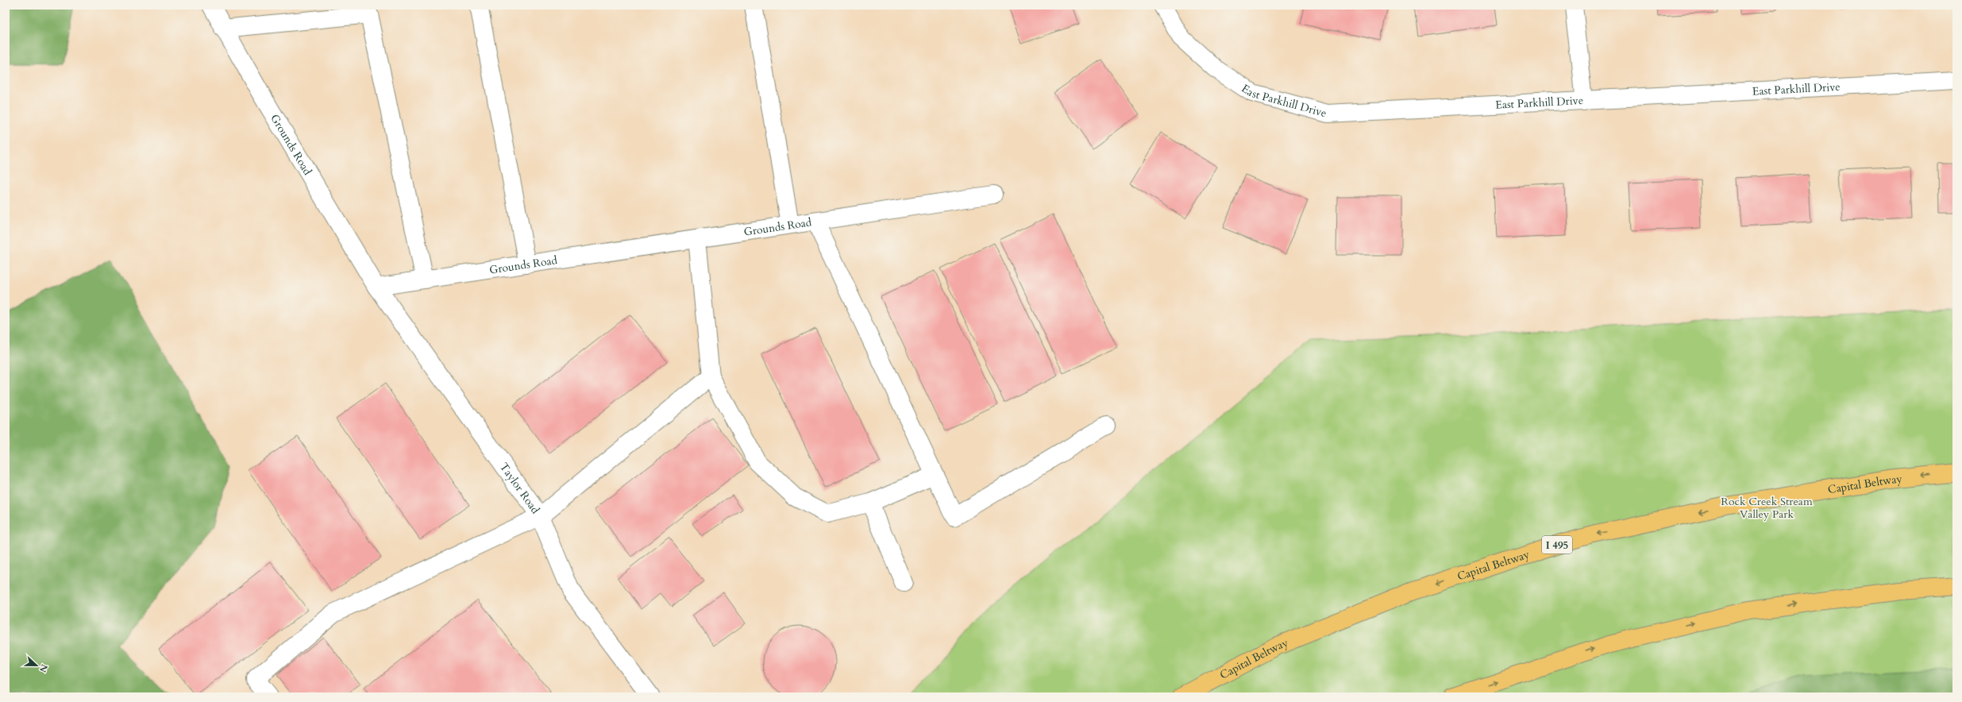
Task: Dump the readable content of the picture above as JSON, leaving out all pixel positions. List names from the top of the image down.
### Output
{
  "streets": {
    "highway": ["Capital Beltway", "I 495"],
    "street": ["East Parkhill Drive", "Grounds Road", "Taylor Road"]
  },
  "crossings": [
    ["Grounds Road", "Taylor Road"]
  ],
  "parks": ["Rock Creek Stream Valley Park"],
  "north": "right"
}
